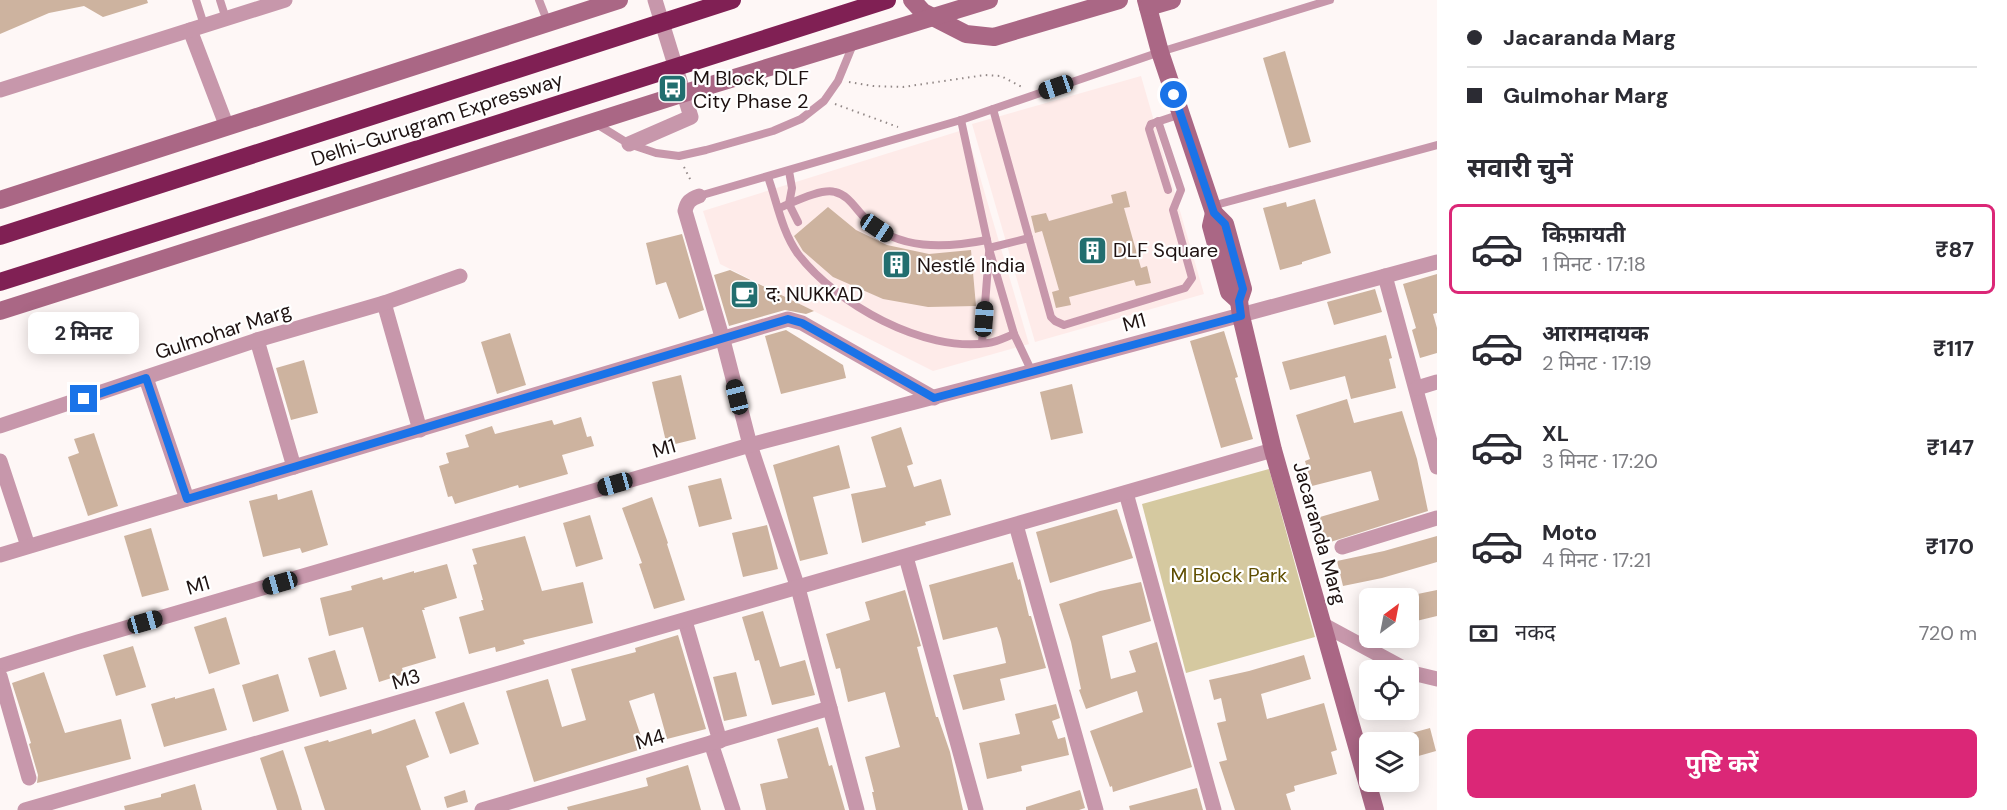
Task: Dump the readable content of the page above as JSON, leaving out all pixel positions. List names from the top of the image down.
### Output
{
  "streets": {
    "highway": ["Delhi-Gurugram Expressway"],
    "main road": ["Jacaranda Marg"],
    "street": [
      "M1",
      "Gulmohar Marg",
      "M3",
      "M4"
    ]
  },
  "crossings": [
    ["M1", "Jacaranda Marg"],
    ["Jacaranda Marg", "M3"]
  ],
  "parks": ["M Block Park"],
  "places": {
    "bus stop": ["M Block, DLF City Phase 2"],
    "building": ["DLF Square", "Nestlé India"],
    "cafe": ["द: NUKKAD"]
  },
  "north": "top right",
  "page": {
    "banner": ["Jacaranda Marg", "Gulmohar Marg"],
    "heading": "सवारी चुनें",
    "list": [
      {
        "name": "किफ़ायती",
        "note": "1 मिनट · 17:18",
        "value": "₹87"
      },
      {
        "name": "आरामदायक",
        "note": "2 मिनट · 17:19",
        "value": "₹117"
      },
      {
        "name": "XL",
        "note": "3 मिनट · 17:20",
        "value": "₹147"
      },
      {
        "name": "Moto",
        "note": "4 मिनट · 17:21",
        "value": "₹170"
      }
    ],
    "bubble": "2 मिनट",
    "pay": ["नकद", "720 m"],
    "buttons": "पुष्टि करें"
  }
}
